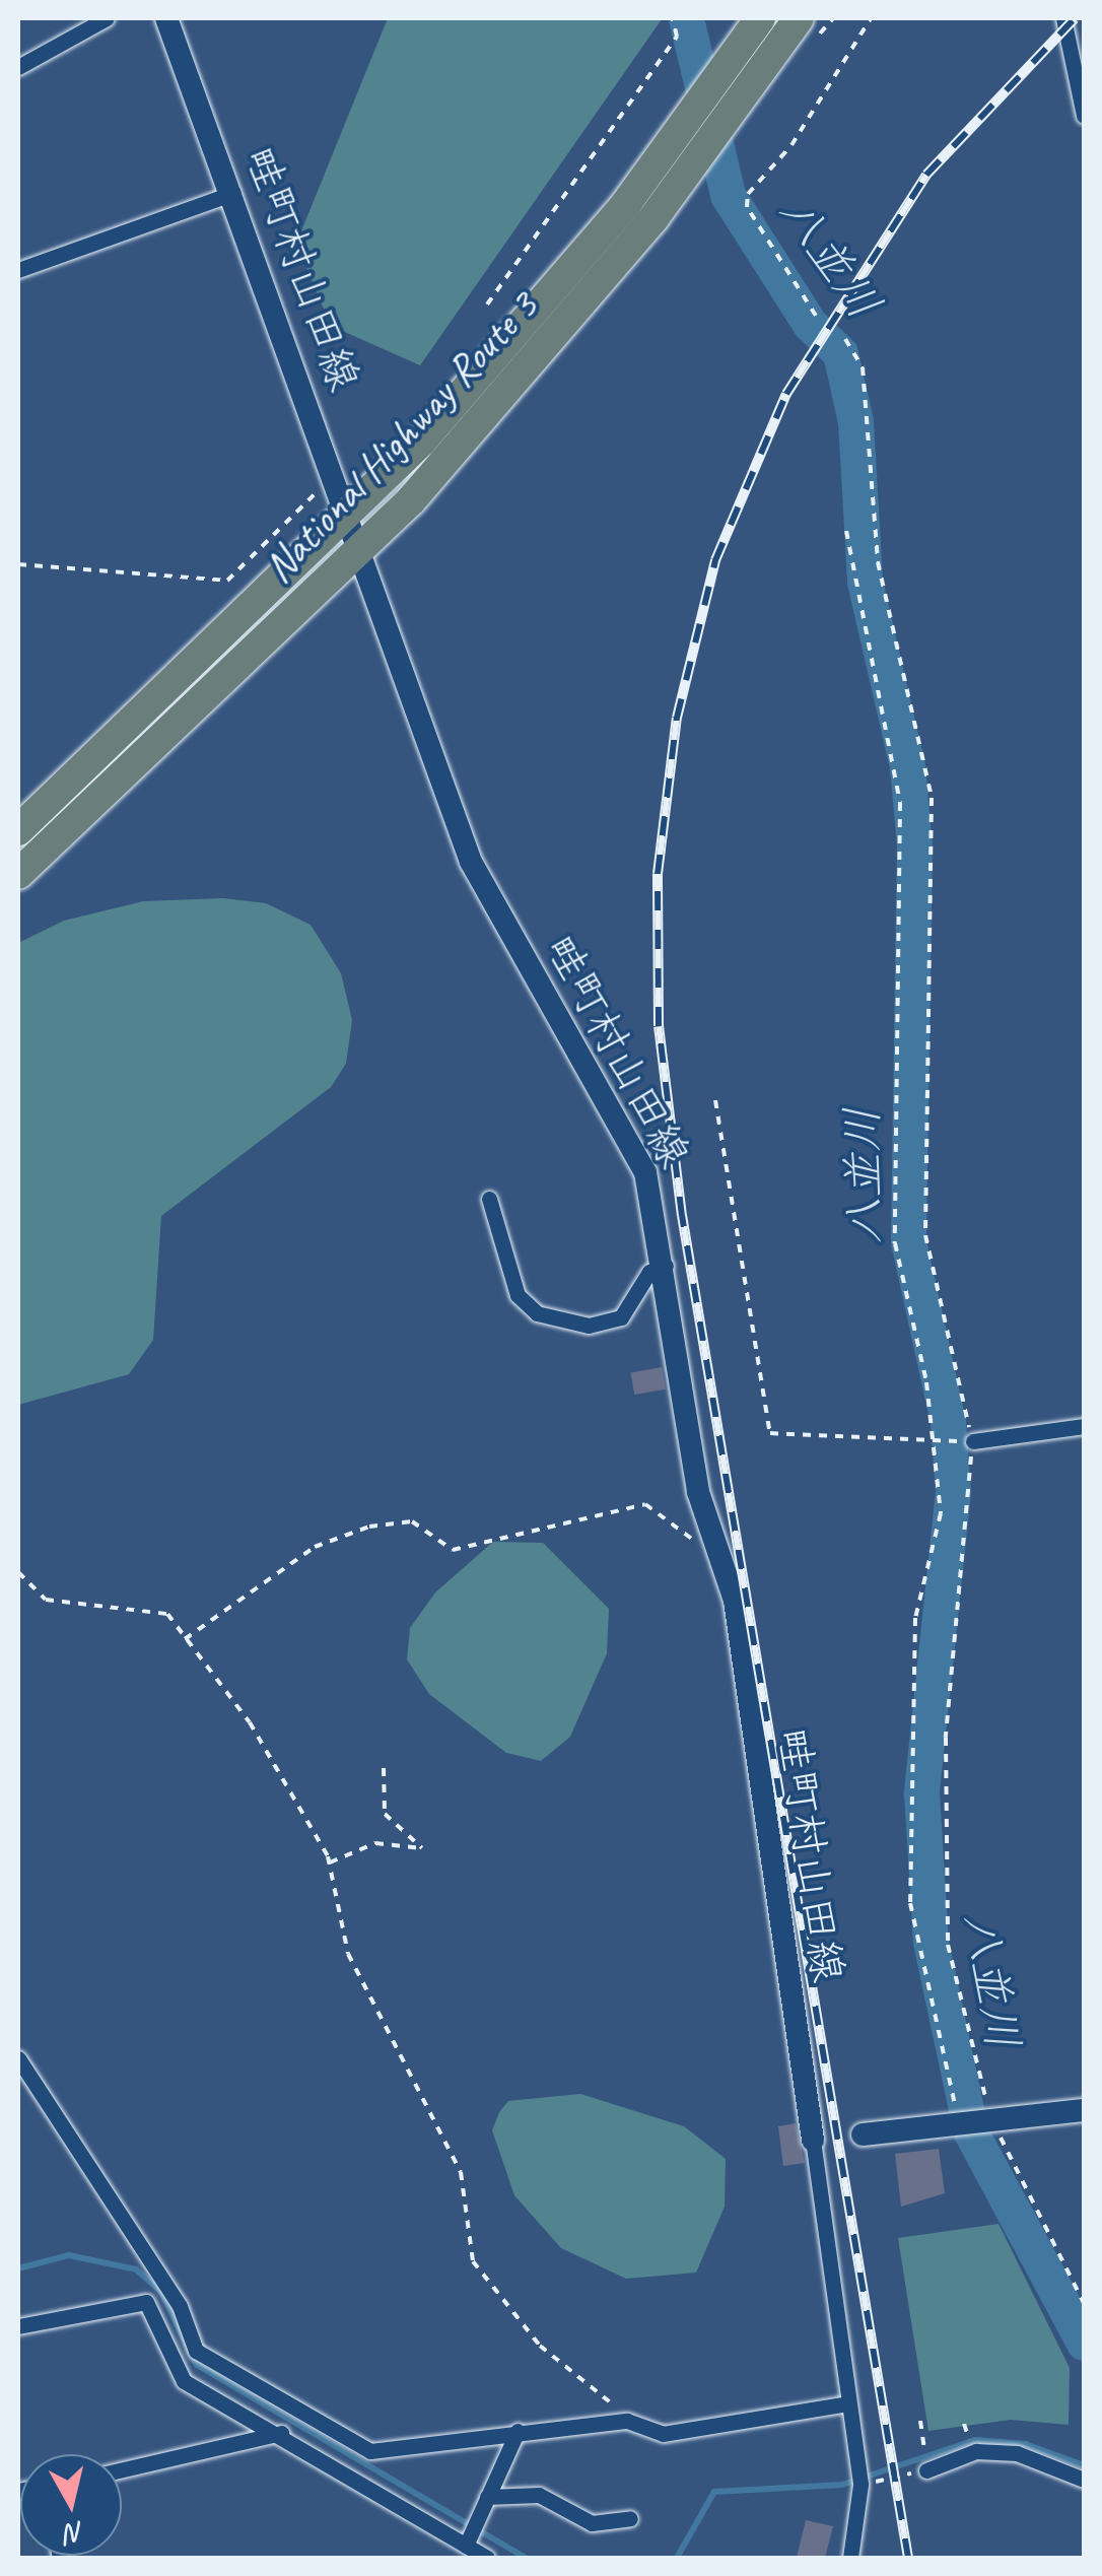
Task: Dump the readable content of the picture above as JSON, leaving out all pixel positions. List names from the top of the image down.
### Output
{
  "streets": {
    "highway": ["National Highway Route 3"],
    "main road": ["畦町村山田線"]
  },
  "crossings": [
    ["畦町村山田線", "National Highway Route 3"]
  ],
  "water": ["八並川"],
  "north": "bottom"
}
